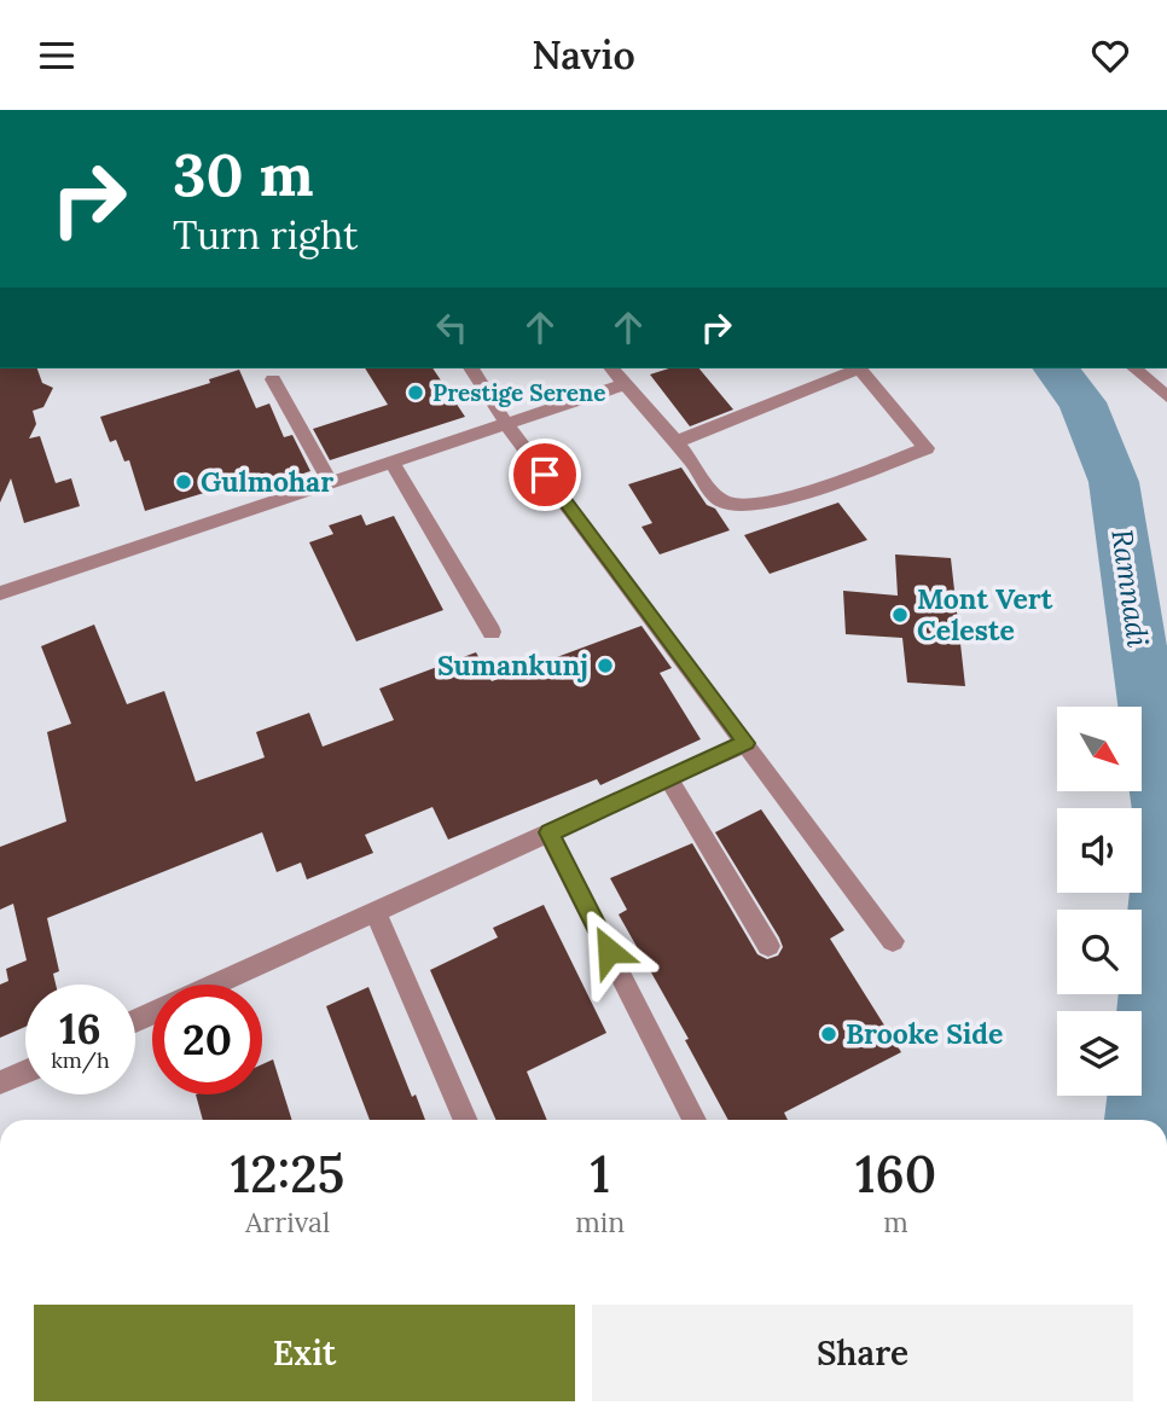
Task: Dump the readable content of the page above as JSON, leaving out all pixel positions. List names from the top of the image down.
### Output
{
  "water": ["Ramnadi"],
  "places": [
    "Prestige Serene",
    "Gulmohar",
    "Mont Vert Celeste",
    "Sumankunj",
    "Brooke Side"
  ],
  "north": "bottom right",
  "page": {
    "header": "Navio",
    "turn": ["30 m", "Turn right"],
    "speed": "16 km/h",
    "limit": "20",
    "eta": [
      "12:25",
      "Arrival",
      "1",
      "min",
      "160",
      "m"
    ],
    "buttons": ["Exit", "Share"]
  }
}
